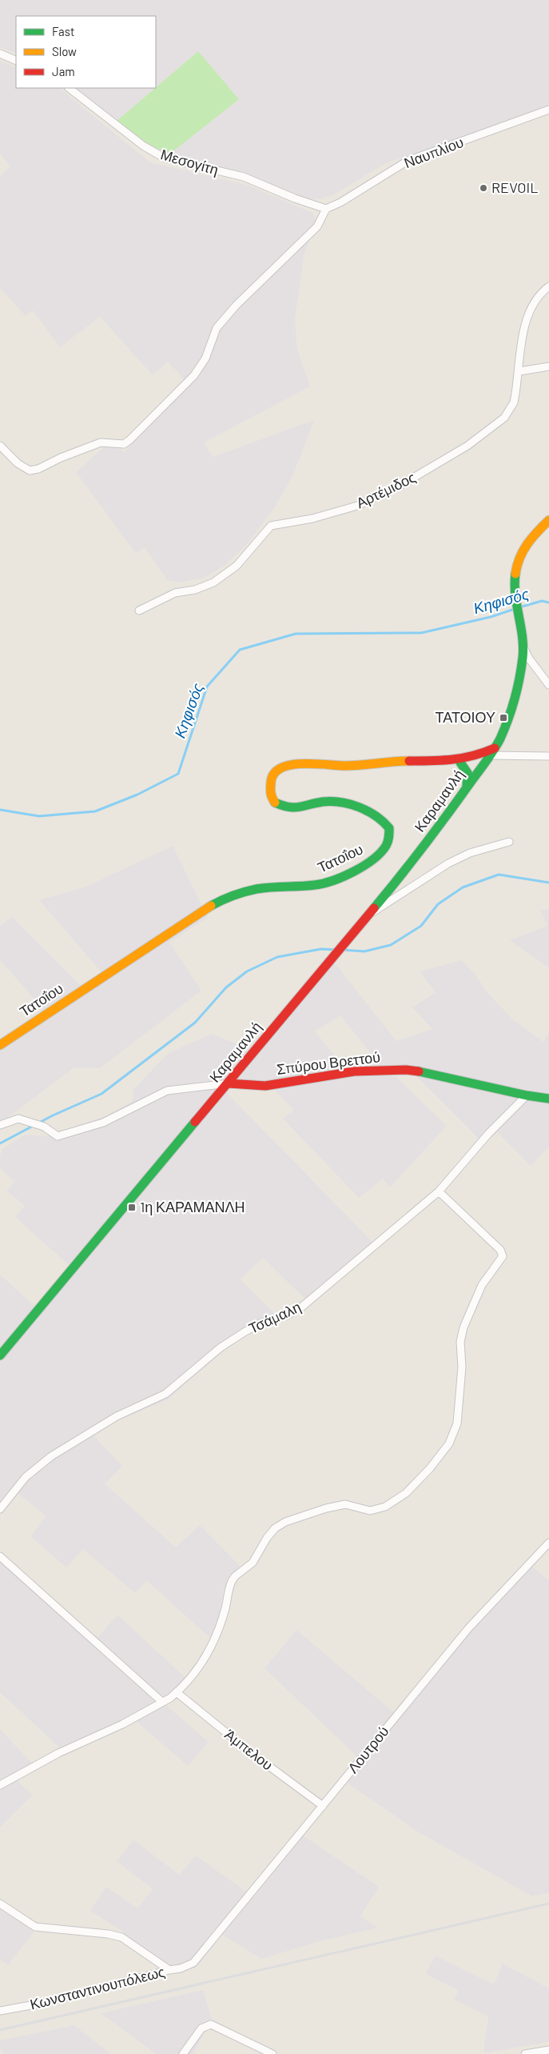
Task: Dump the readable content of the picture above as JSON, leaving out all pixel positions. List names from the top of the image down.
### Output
{
  "streets": {
    "street": [
      "Ναυπλίου",
      "Μεσογίτη",
      "Αρτέμιδος",
      "Καραμανλή",
      "Τατοΐου",
      "Σπύρου Βρεττού",
      "Τσάμαλη",
      "Άμπελου",
      "Λουτρού",
      "Κωνσταντινουπόλεως"
    ]
  },
  "crossings": [
    ["Ναυπλίου", "Μεσογίτη"],
    ["Καραμανλή", "Τατοΐου"],
    ["Καραμανλή", "Σπύρου Βρεττού"],
    ["Σπύρου Βρεττού", "Τσάμαλη"],
    ["Άμπελου", "Λουτρού"],
    ["Λουτρού", "Κωνσταντινουπόλεως"]
  ],
  "water": ["Κηφισός"],
  "places": {
    "other": ["REVOIL"],
    "transit": ["ΤΑΤΟΙΟΥ", "1η ΚΑΡΑΜΑΝΛΗ"]
  },
  "legend": ["Fast", "Slow", "Jam"]
}
